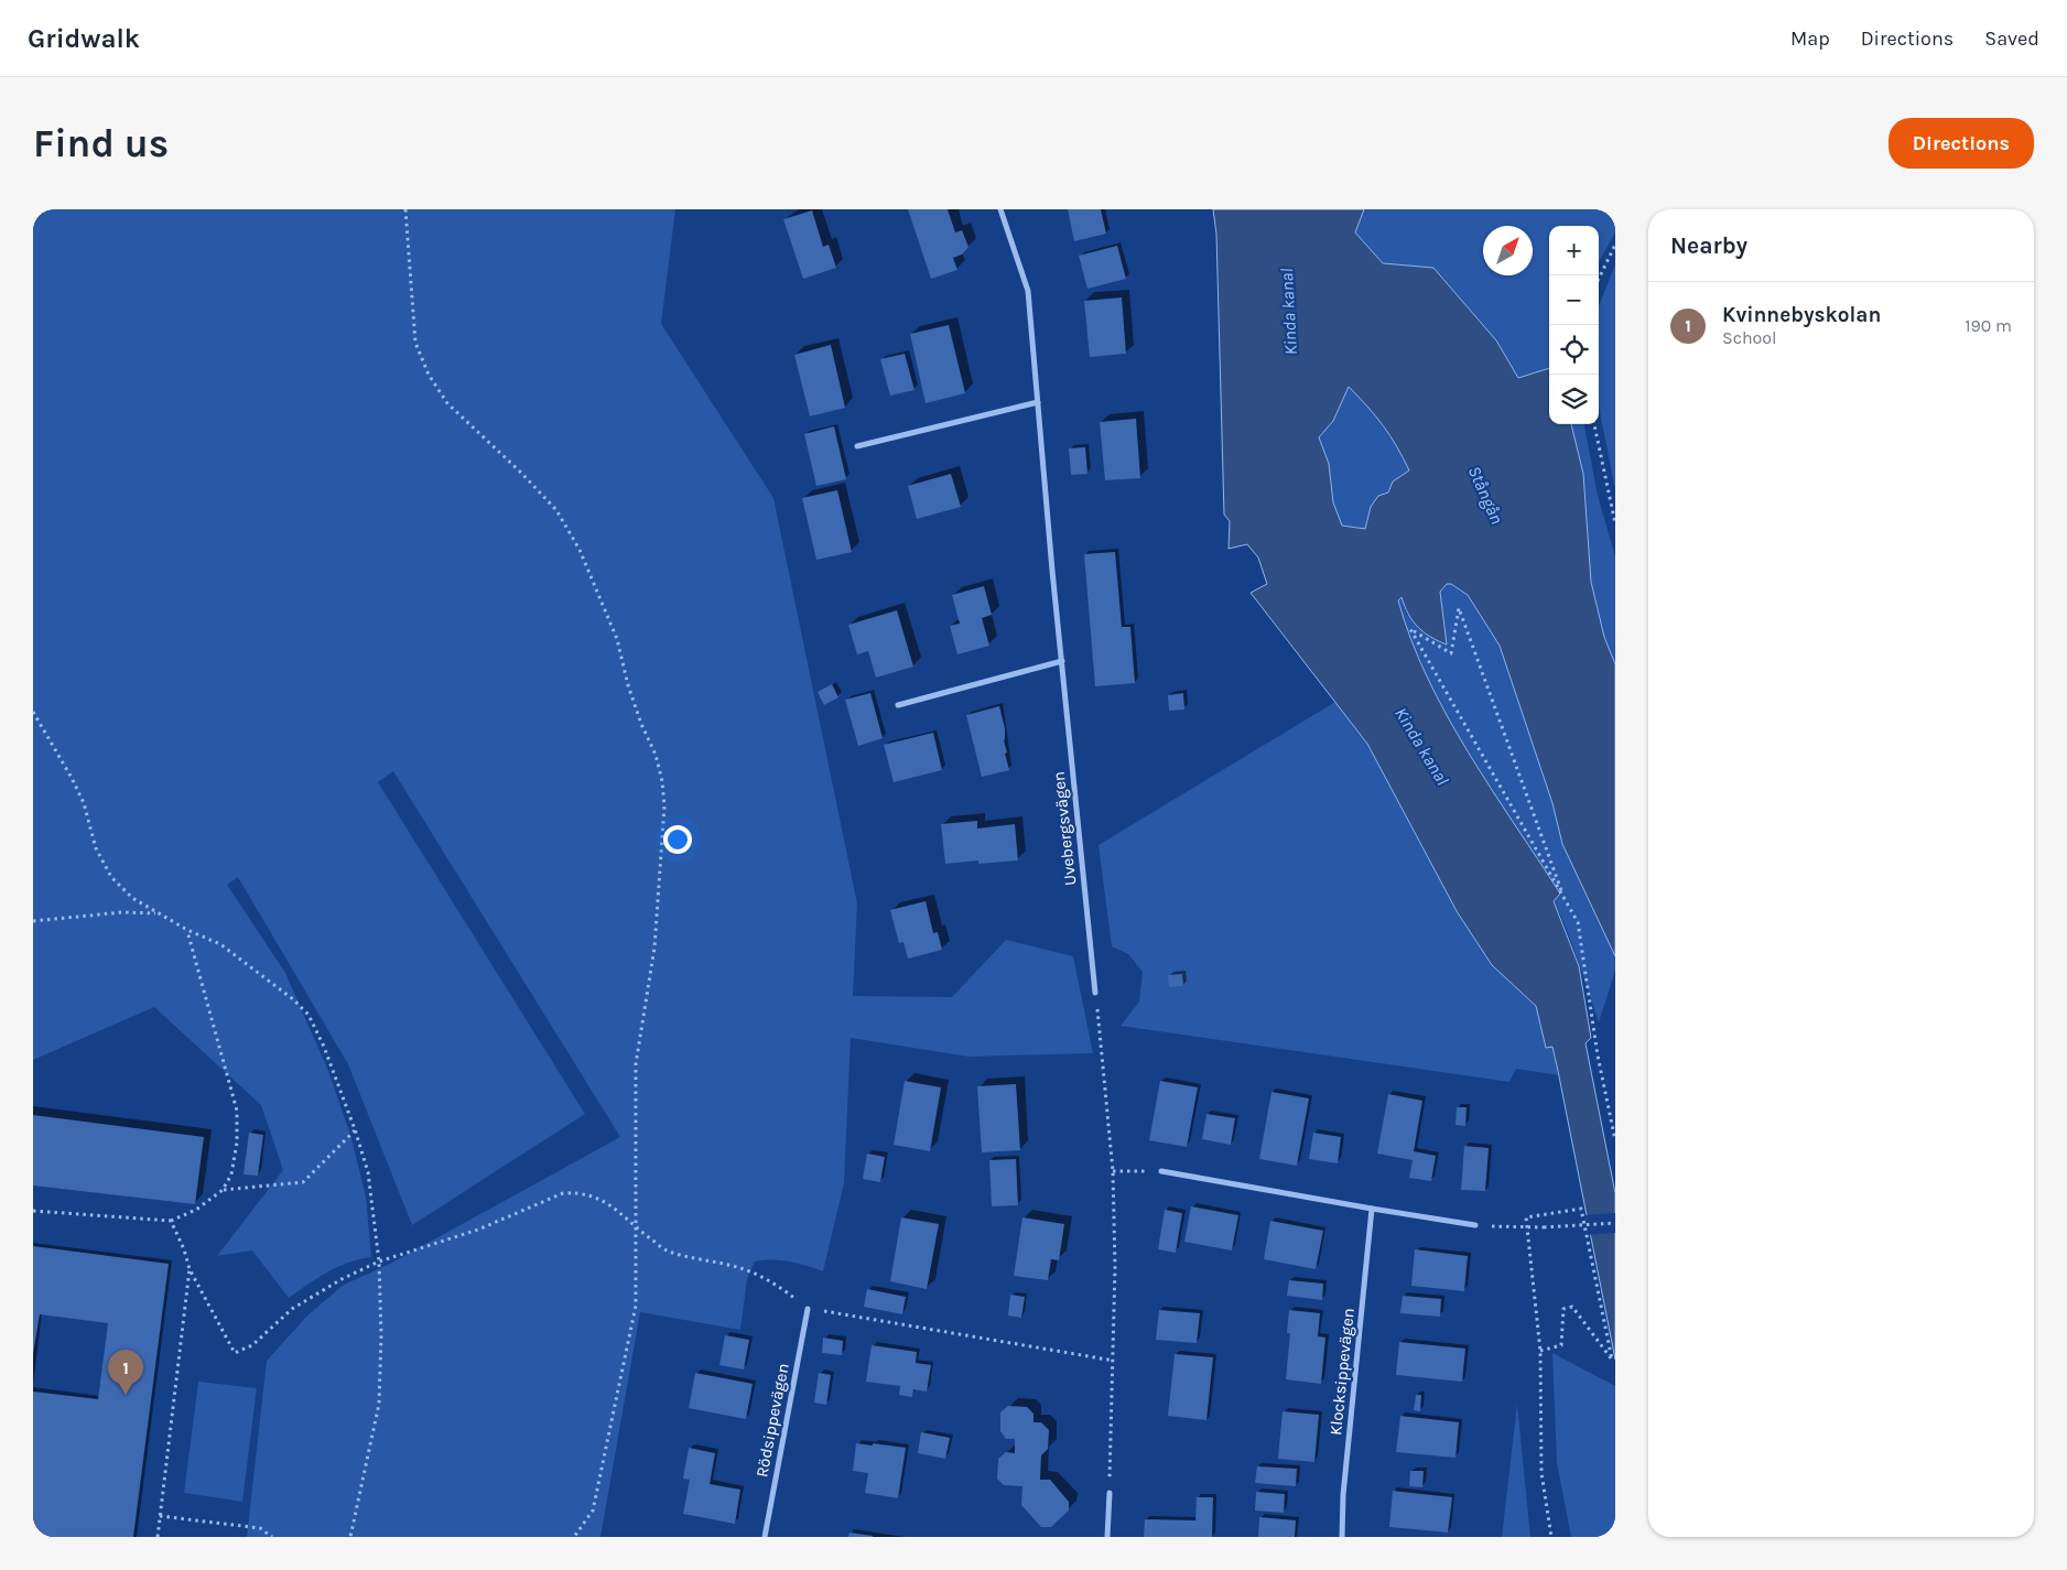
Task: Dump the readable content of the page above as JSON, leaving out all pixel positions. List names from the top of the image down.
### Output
{
  "streets": {
    "street": ["Uvebergsvägen", "Klocksippevägen", "Rödsippevägen"]
  },
  "water": ["Kinda kanal", "Stångån"],
  "north": "top right",
  "page": {
    "header": "Gridwalk",
    "nav": ["Map", "Directions", "Saved"],
    "buttons": "Directions",
    "title": "Find us",
    "heading": "Nearby",
    "map_buttons": ["+", "−"],
    "list": [
      {
        "mark": "1",
        "name": "Kvinnebyskolan",
        "note": "School",
        "value": "190 m"
      }
    ],
    "pins": "1"
  }
}
